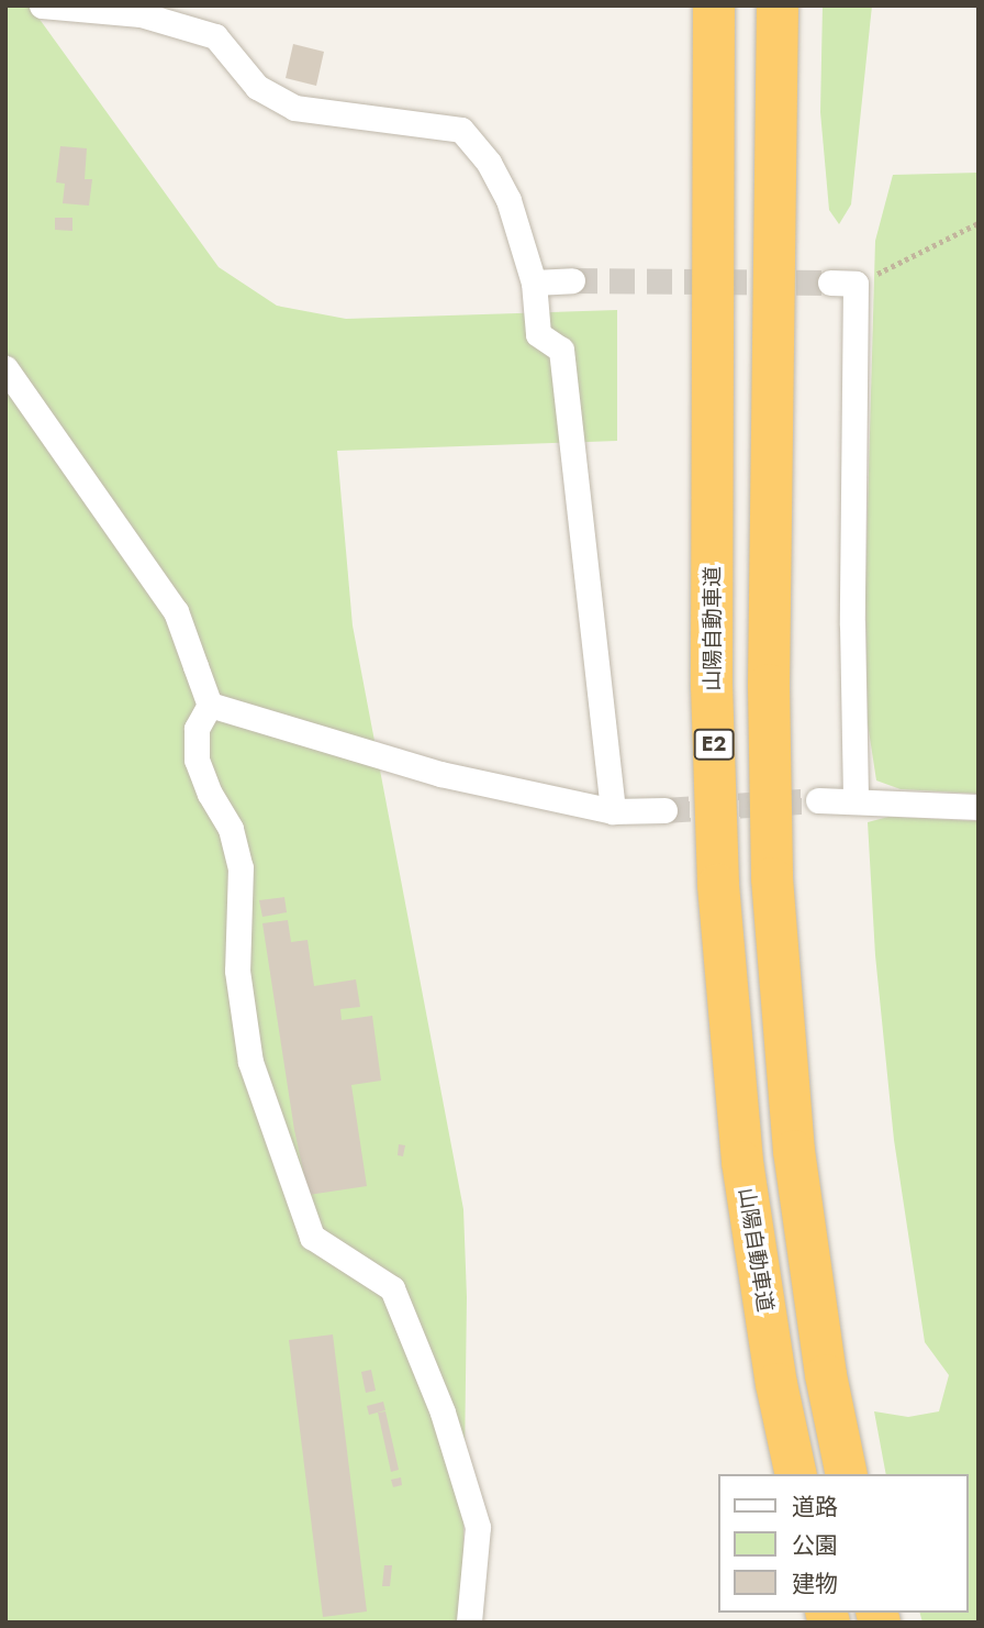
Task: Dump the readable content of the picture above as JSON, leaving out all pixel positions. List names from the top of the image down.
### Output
{
  "streets": {
    "highway": ["山陽自動車道", "E2"]
  },
  "legend": ["道路", "公園", "建物"]
}
